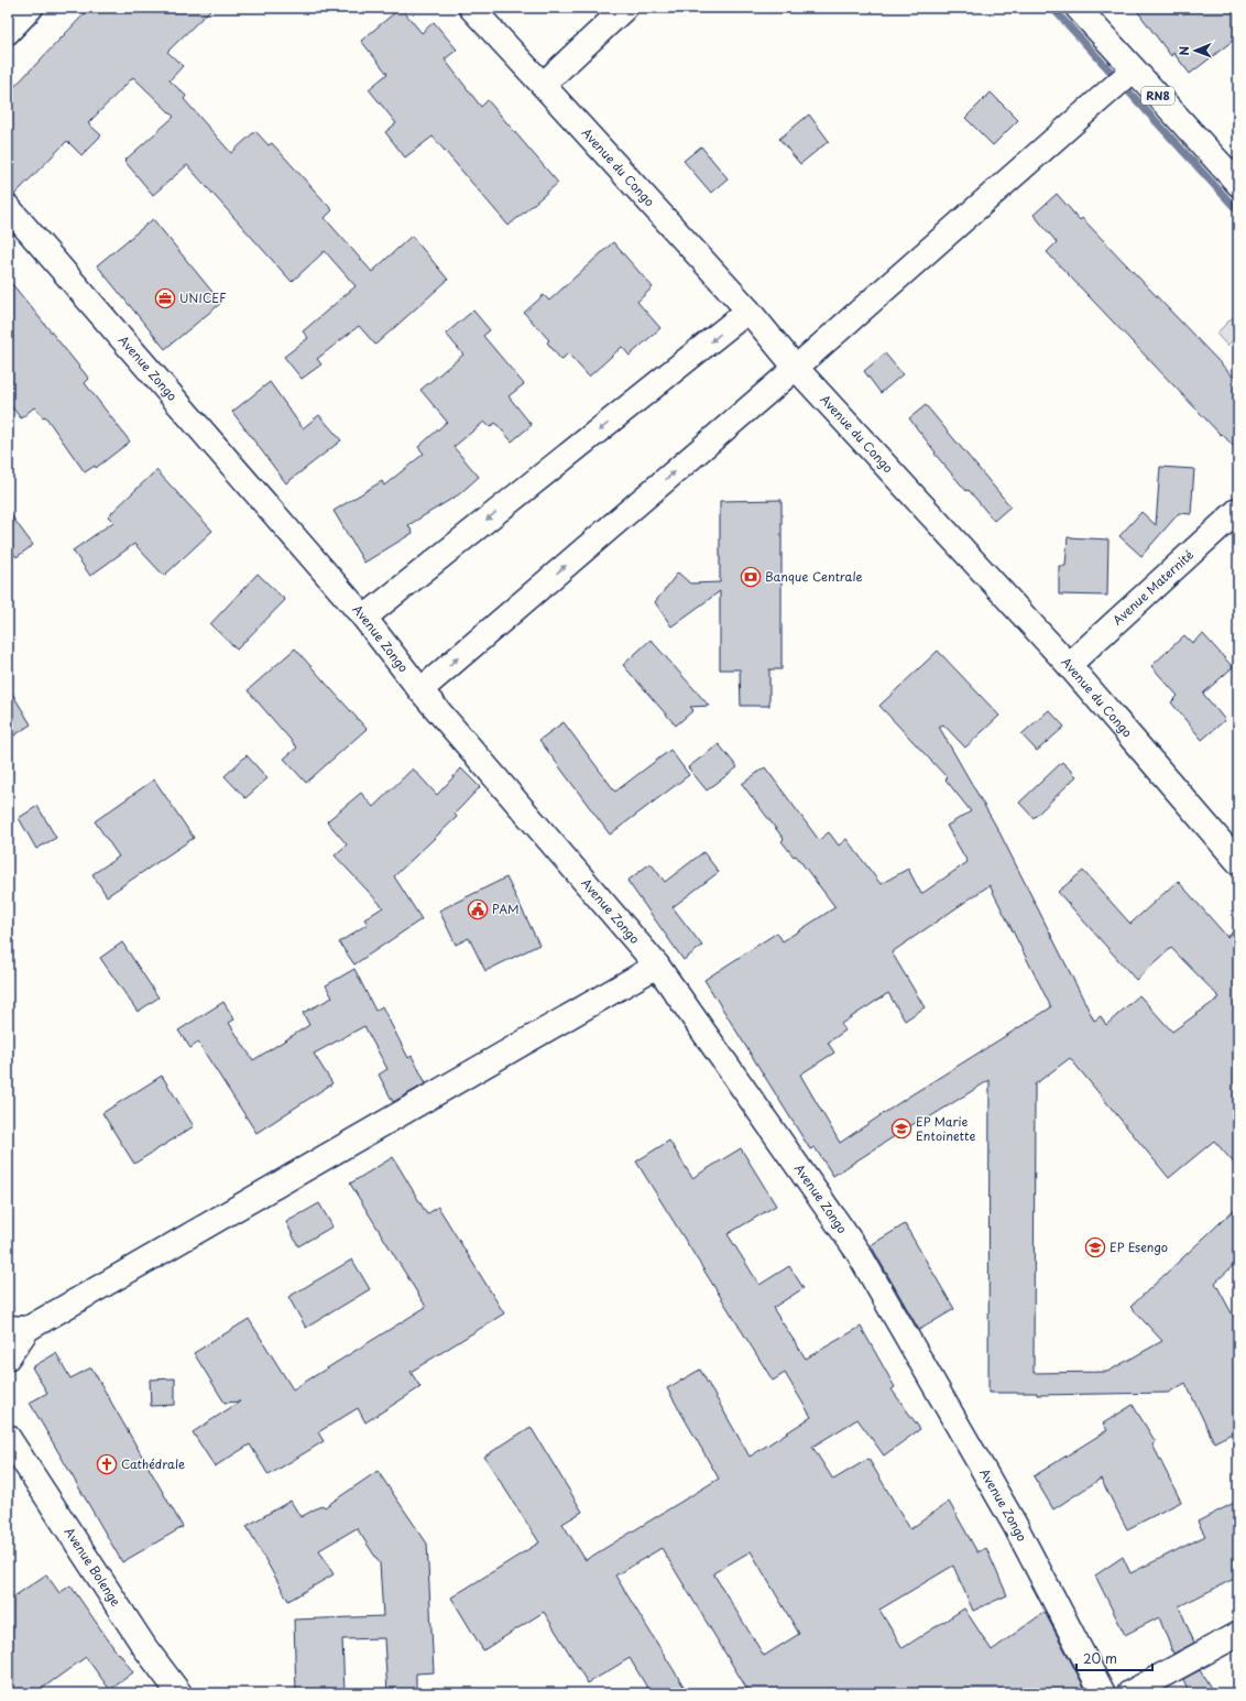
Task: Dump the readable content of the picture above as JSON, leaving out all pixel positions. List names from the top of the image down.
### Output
{
  "streets": {
    "street": [
      "RN8",
      "Avenue du Congo",
      "Avenue Zongo",
      "Avenue Maternité",
      "Avenue Bolenge"
    ]
  },
  "crossings": [
    ["Avenue du Congo", "Avenue Maternité"]
  ],
  "places": {
    "office": ["UNICEF"],
    "bank": ["Banque Centrale"],
    "public building": ["PAM"],
    "school or university": ["EP Marie Entoinette", "EP Esengo"],
    "church": ["Cathédrale"]
  },
  "scale_bar": "20 m",
  "north": "left"
}
